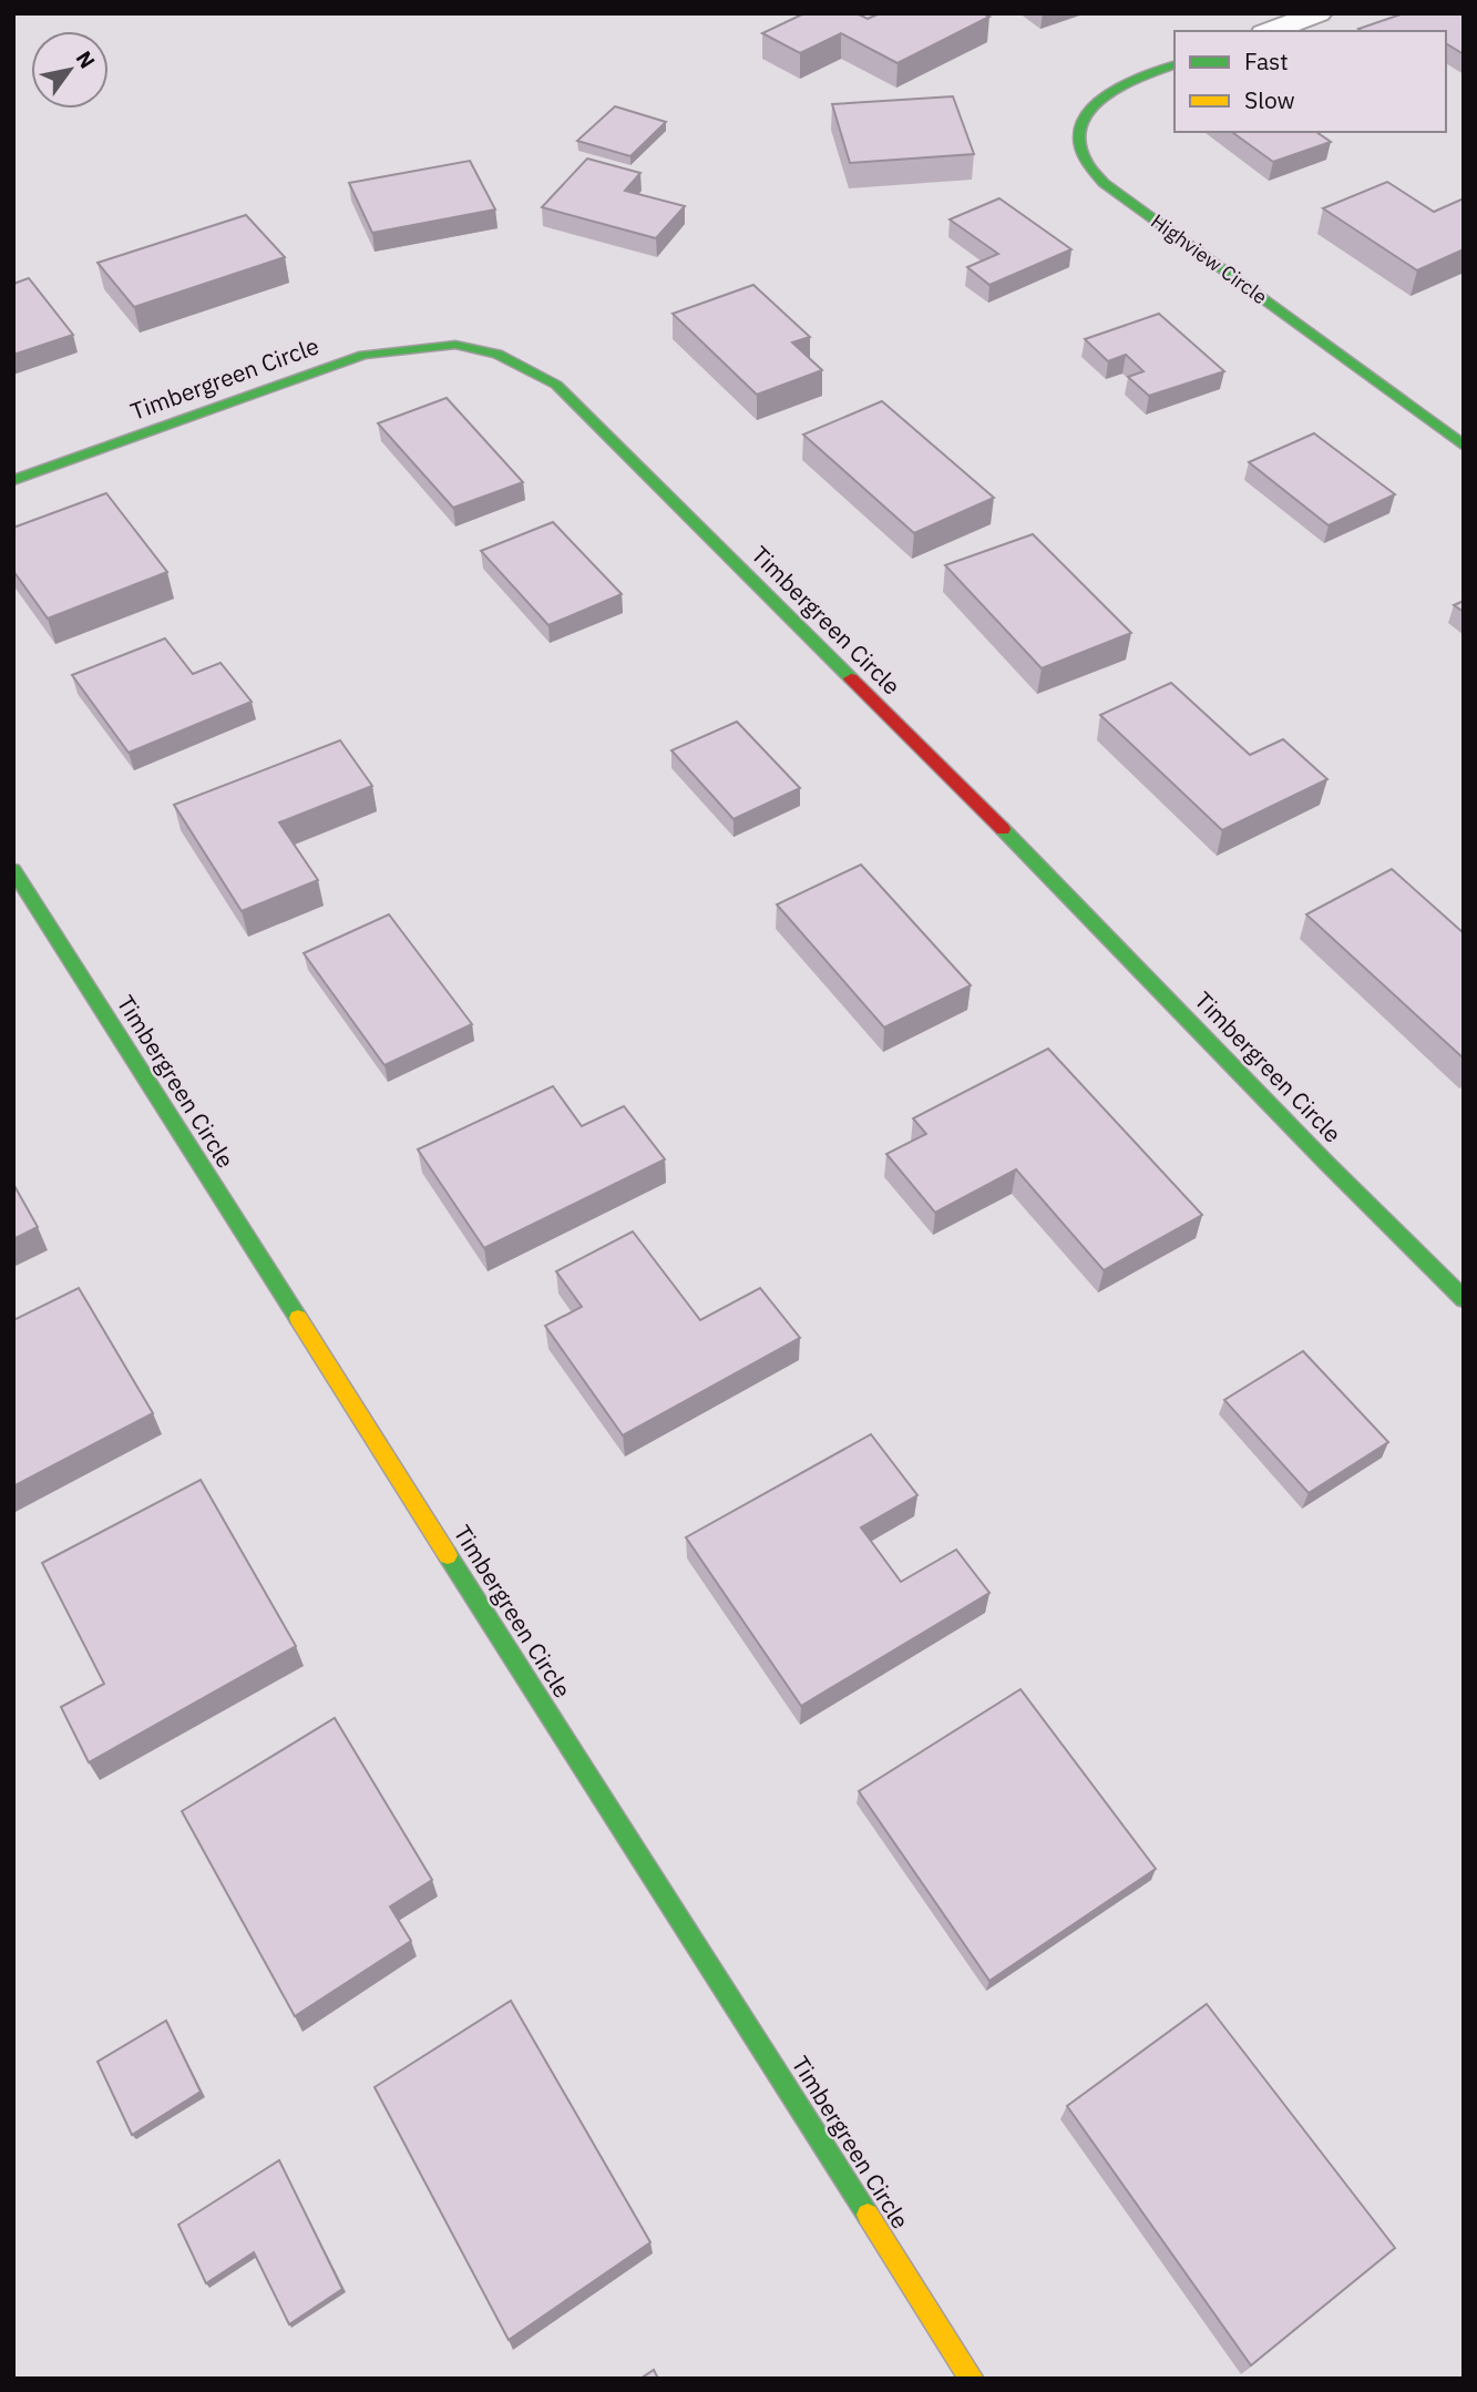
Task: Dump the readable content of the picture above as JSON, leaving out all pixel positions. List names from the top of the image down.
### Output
{
  "streets": {
    "street": ["Highview Circle", "Timbergreen Circle"]
  },
  "legend": ["Fast", "Slow"],
  "north": "top right"
}
